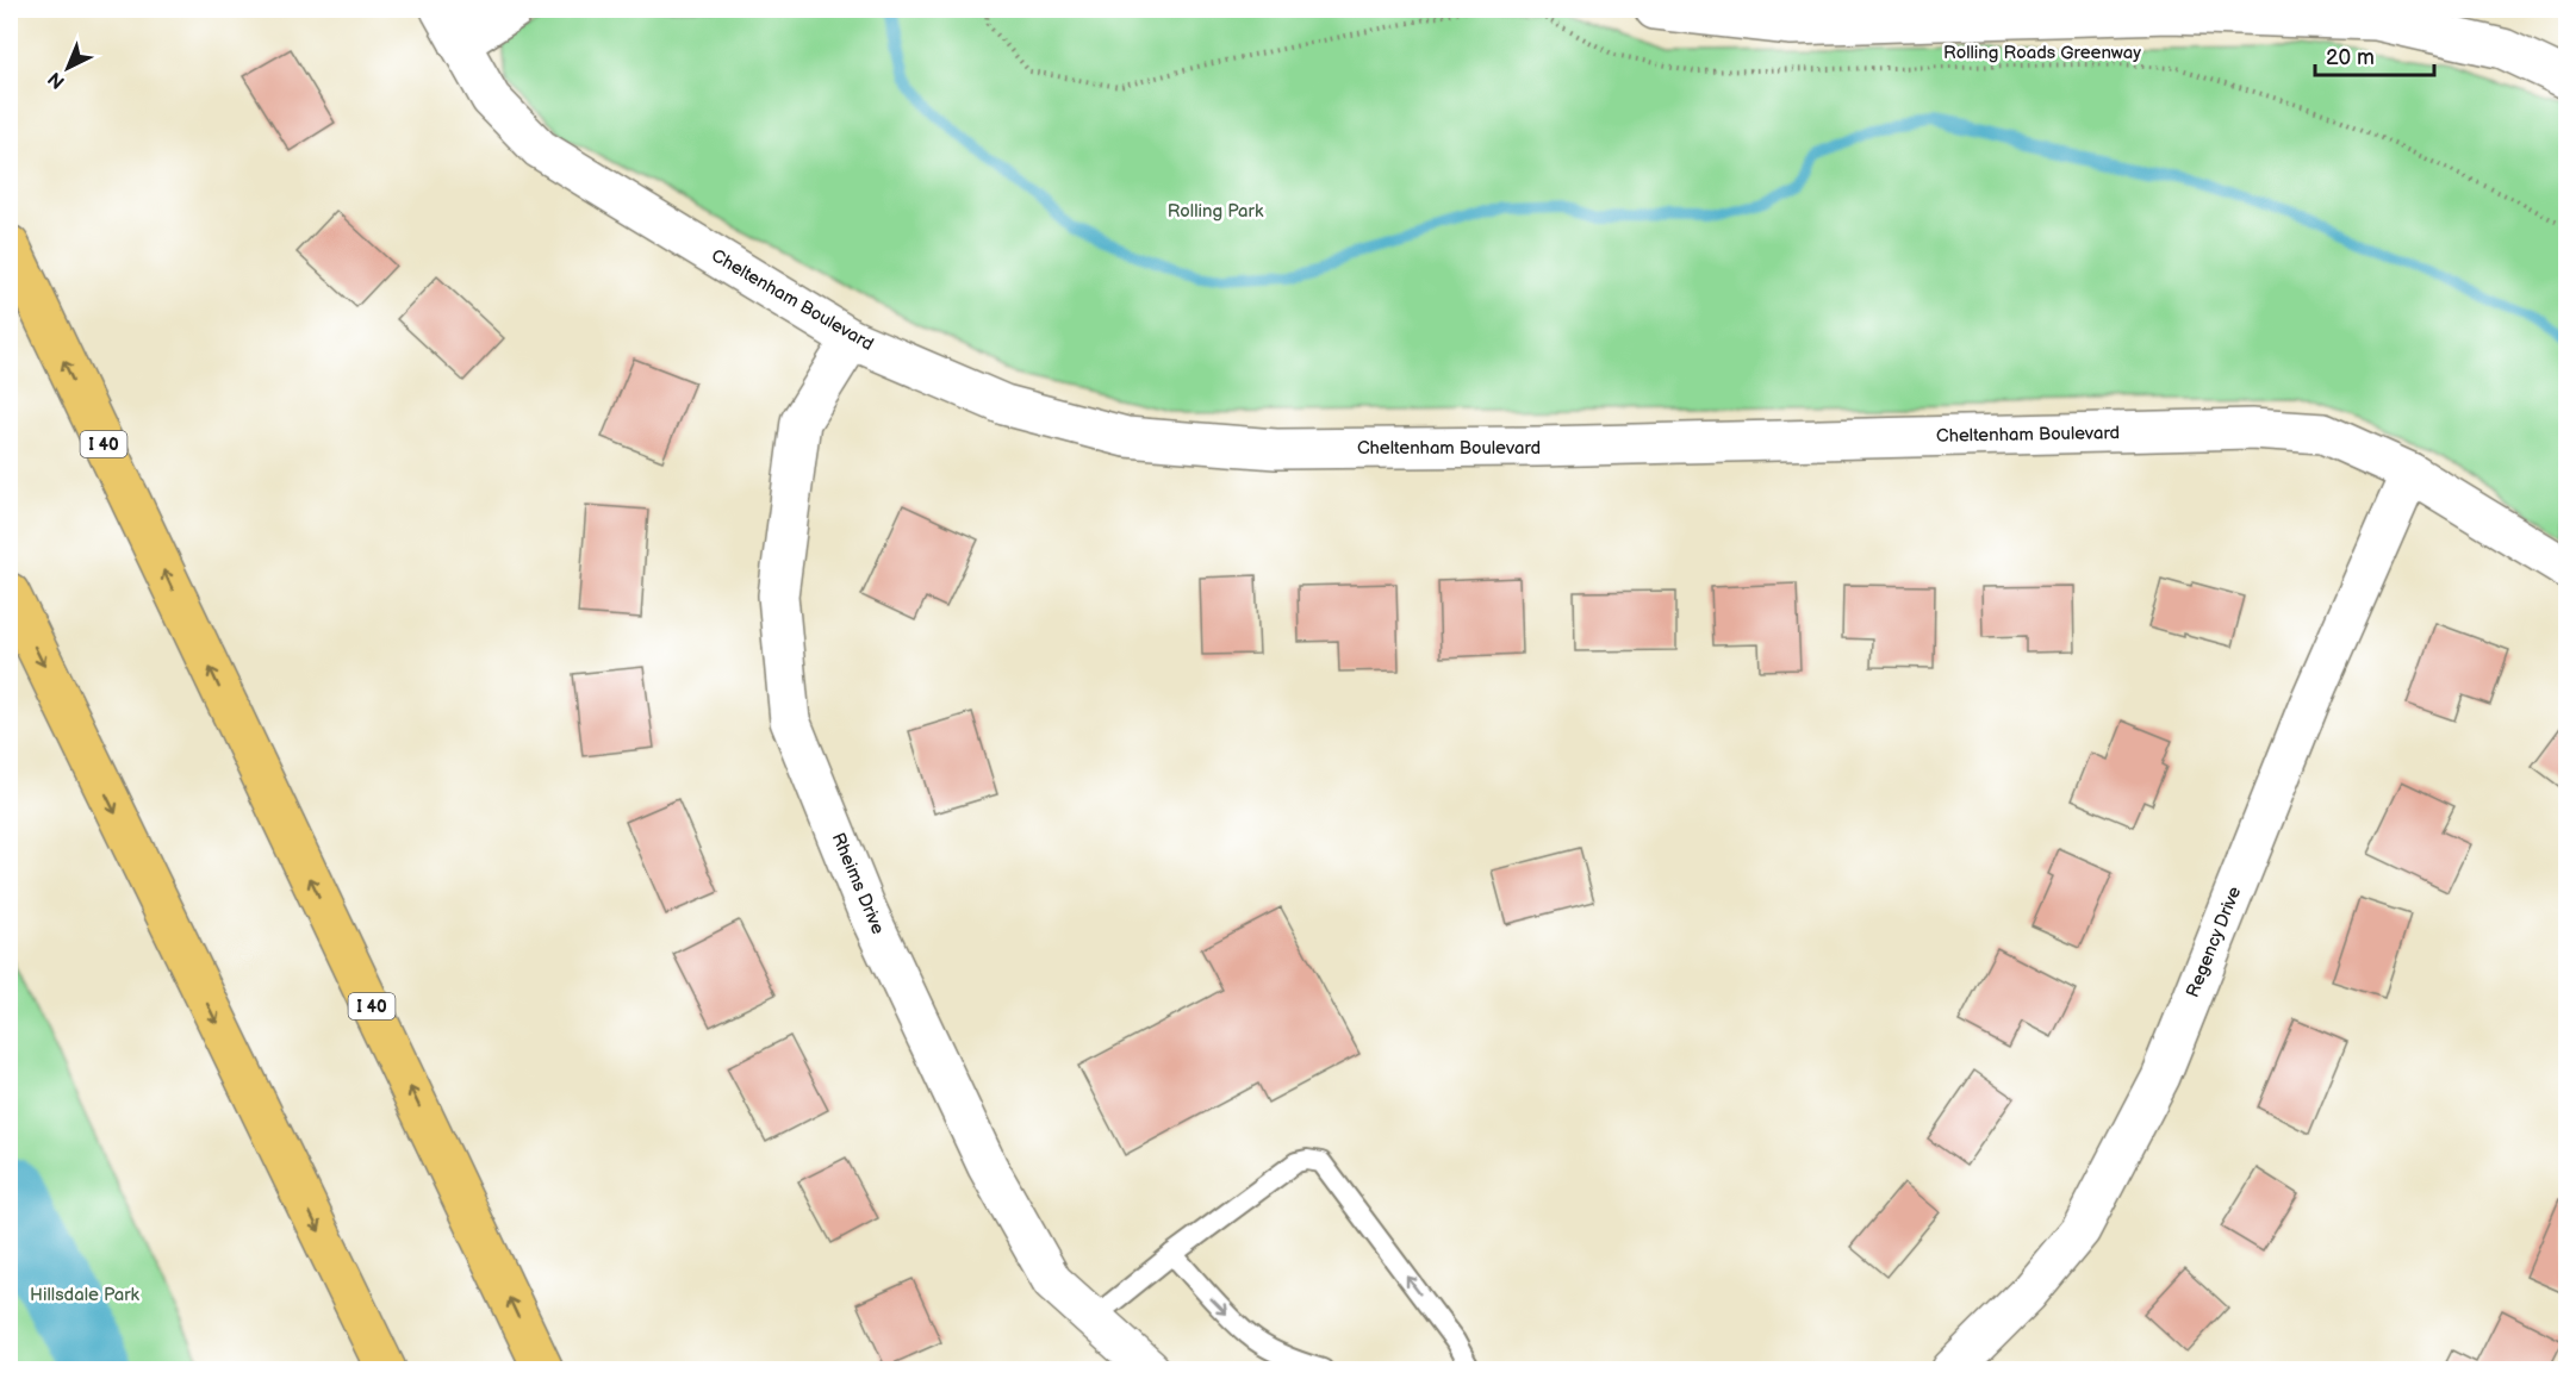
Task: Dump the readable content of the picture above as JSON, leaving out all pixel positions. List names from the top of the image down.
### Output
{
  "streets": {
    "highway": ["I 40"],
    "street": ["Cheltenham Boulevard", "Rheims Drive", "Regency Drive"],
    "path": ["Rolling Roads Greenway"]
  },
  "crossings": [
    ["Cheltenham Boulevard", "Rheims Drive"],
    ["Cheltenham Boulevard", "Regency Drive"]
  ],
  "parks": ["Rolling Park", "Hillsdale Park"],
  "scale_bar": "20 m",
  "north": "bottom left"
}
